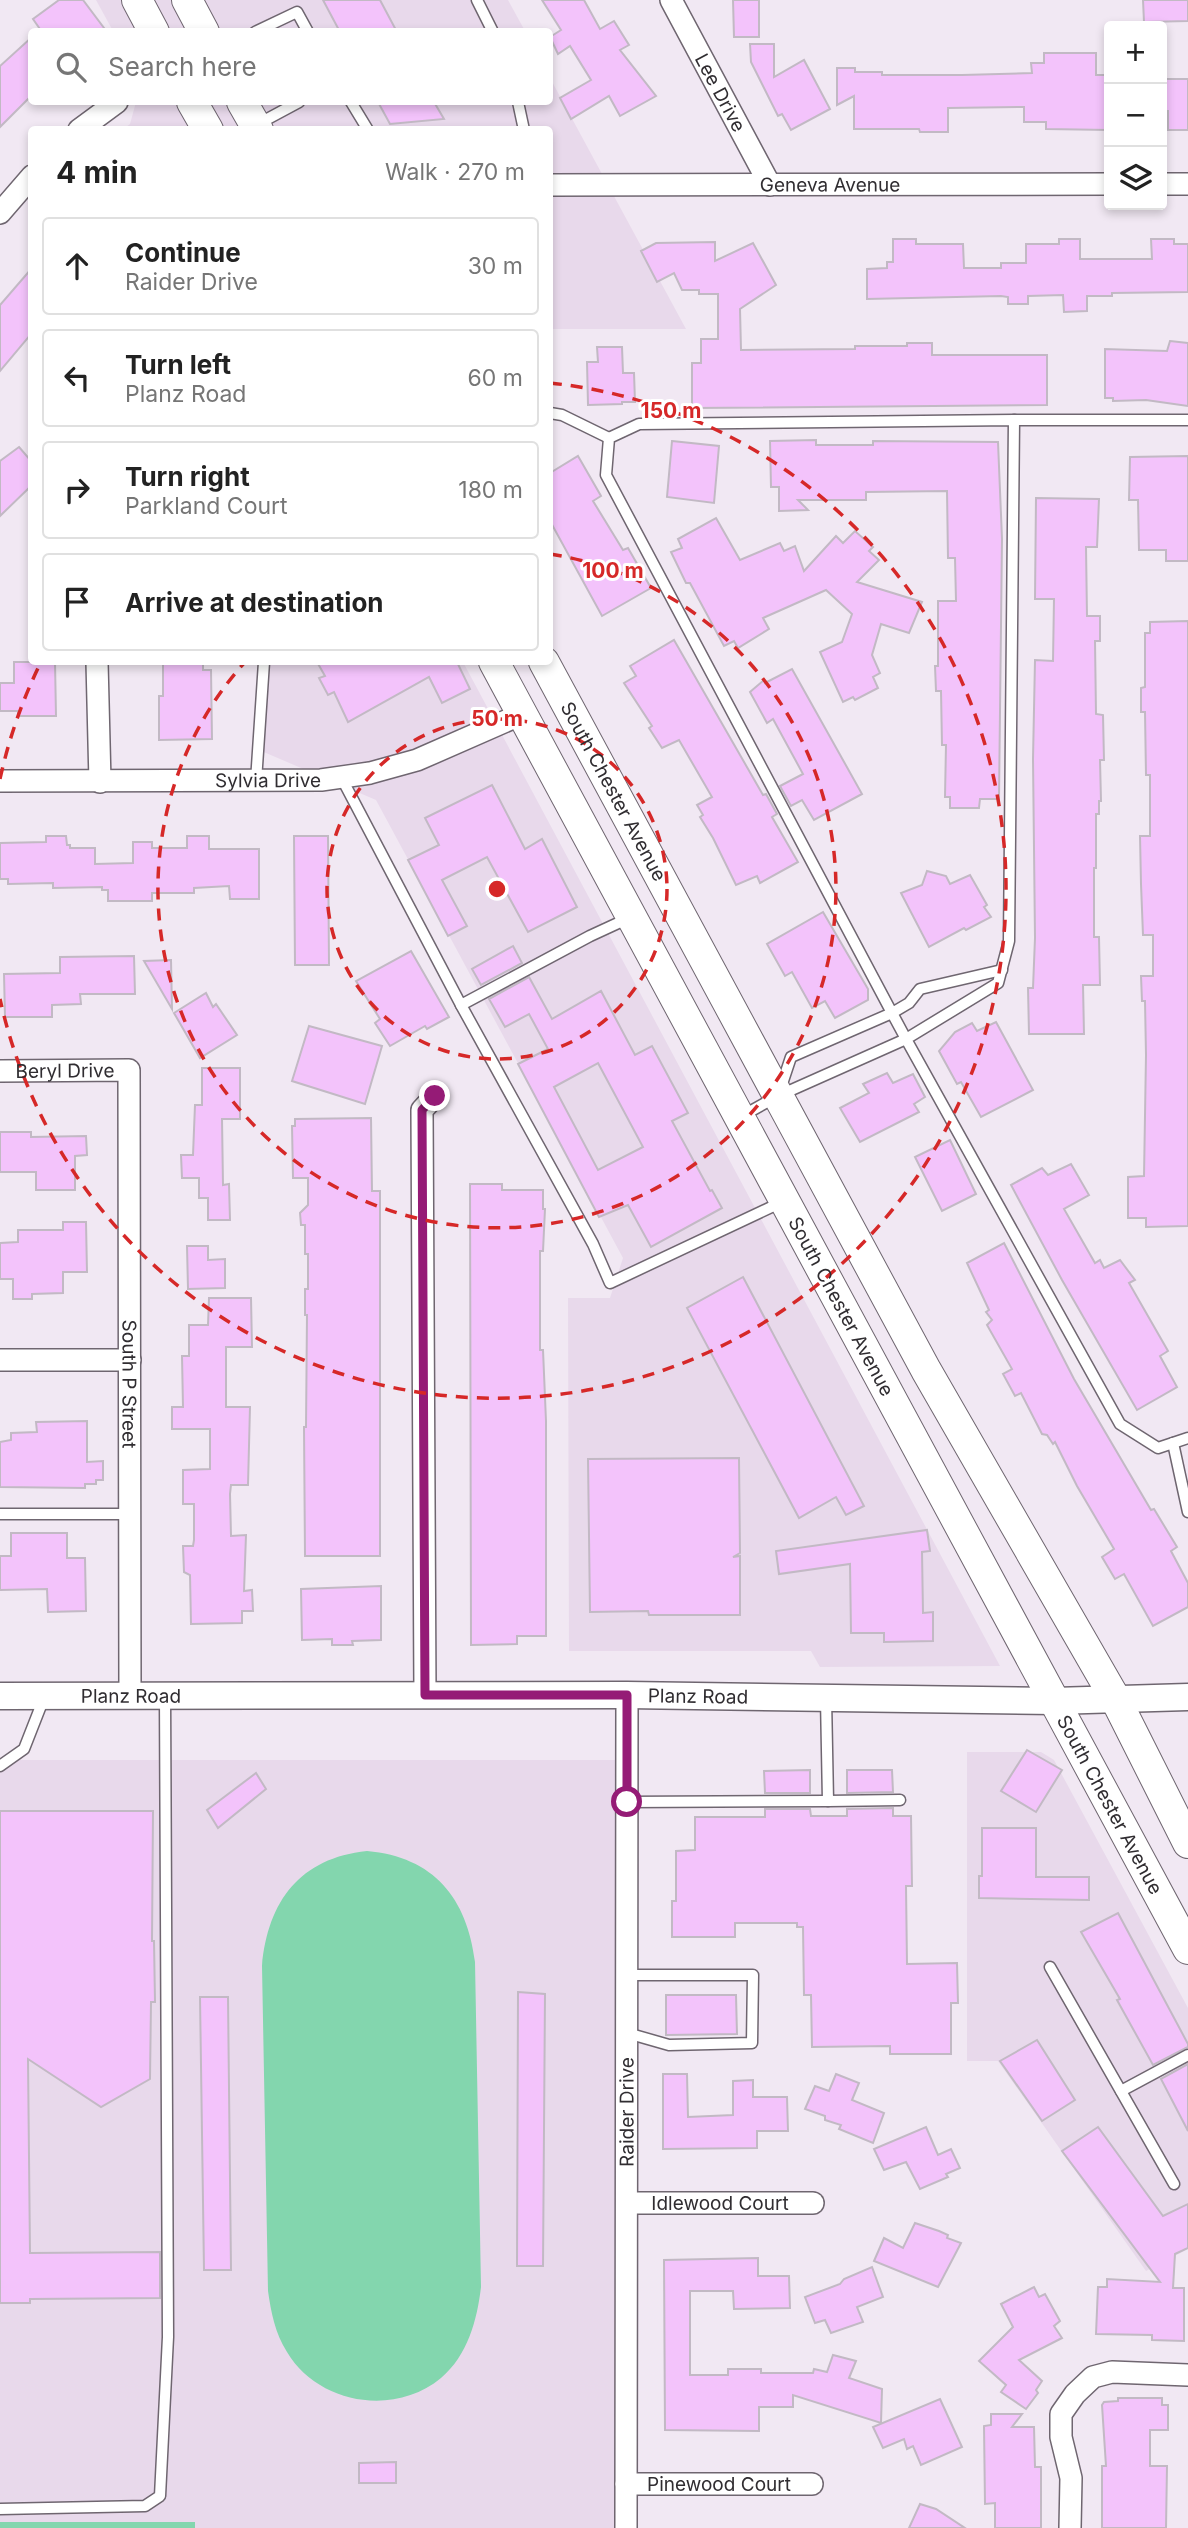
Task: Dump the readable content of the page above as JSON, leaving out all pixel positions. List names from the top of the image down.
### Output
{
  "streets": {
    "main road": ["South Chester Avenue"],
    "street": [
      "Lee Drive",
      "Geneva Avenue",
      "Sylvia Drive",
      "Beryl Drive",
      "South P Street",
      "Planz Road",
      "Raider Drive",
      "Idlewood Court",
      "Pinewood Court"
    ]
  },
  "crossings": [
    ["Lee Drive", "Geneva Avenue"],
    ["Sylvia Drive", "South Chester Avenue"],
    ["South Chester Avenue", "Planz Road"],
    ["Beryl Drive", "South P Street"],
    ["South P Street", "Planz Road"],
    ["Planz Road", "Raider Drive"],
    ["Raider Drive", "Idlewood Court"],
    ["Raider Drive", "Pinewood Court"]
  ],
  "page": {
    "map_buttons": ["+", "−"],
    "search": "Search here",
    "heading": ["4 min", "Walk · 270 m"],
    "list": [
      ["Continue", "Raider Drive", "30 m"],
      ["Turn left", "Planz Road", "60 m"],
      ["Turn right", "Parkland Court", "180 m"],
      "Arrive at destination"
    ]
  },
  "rings": ["150 m", "100 m", "50 m"]
}
